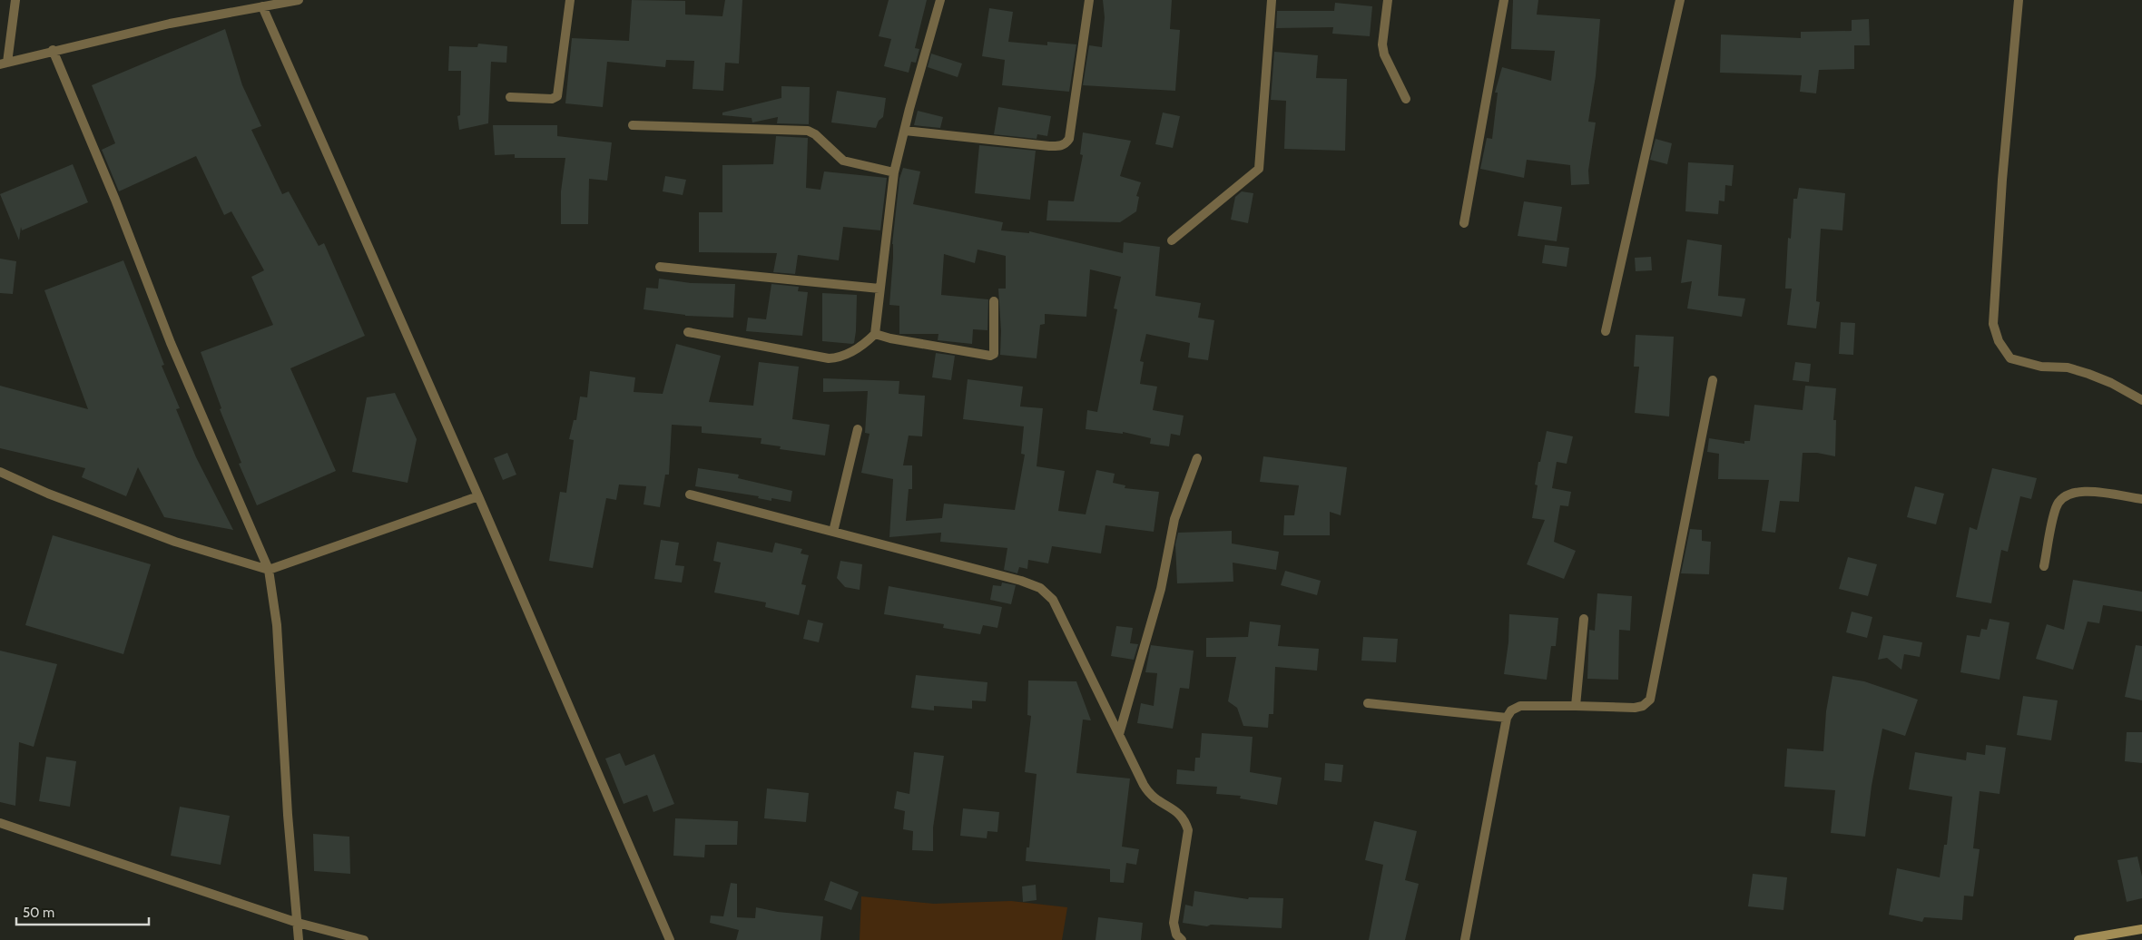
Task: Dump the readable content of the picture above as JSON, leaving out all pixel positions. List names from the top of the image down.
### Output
{
  "scale_bar": "50 m"
}
